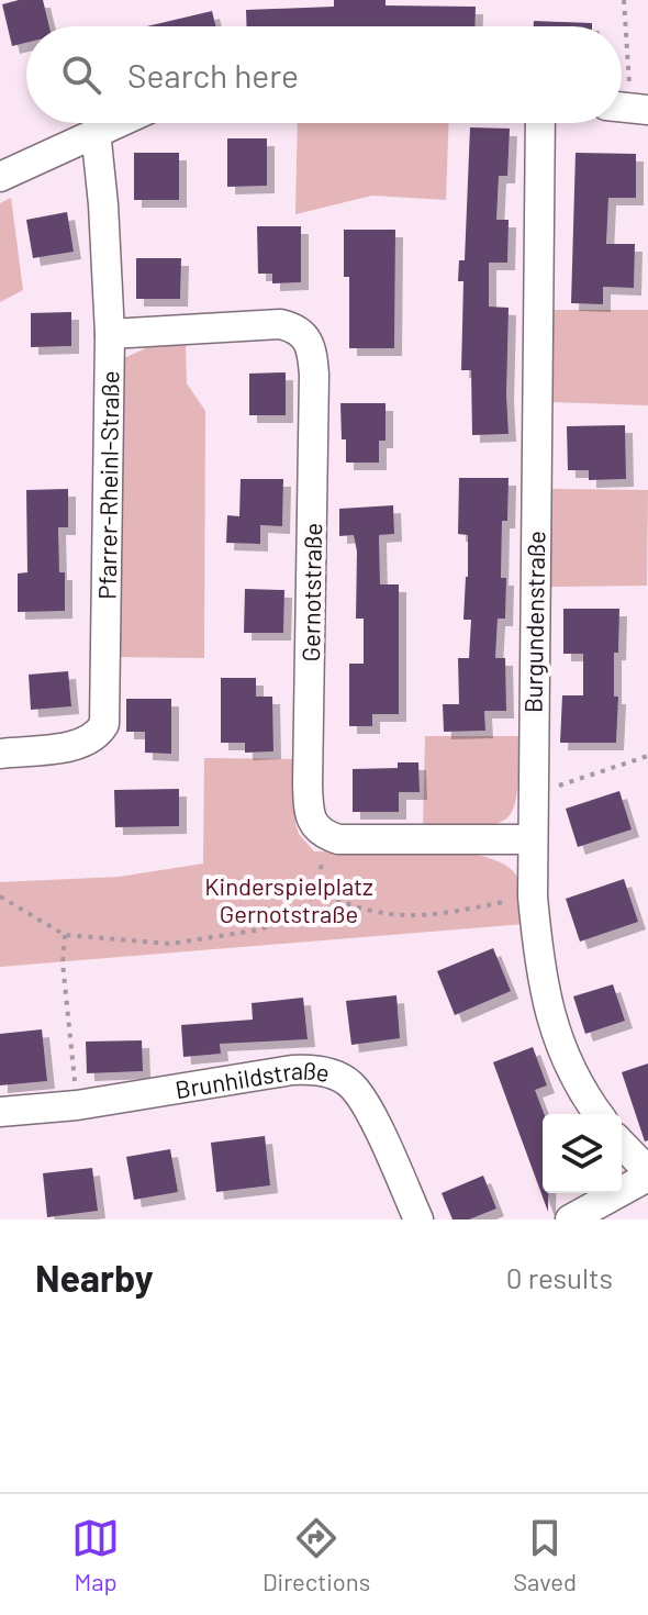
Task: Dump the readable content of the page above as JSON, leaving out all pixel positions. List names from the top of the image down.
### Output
{
  "streets": {
    "street": [
      "Pfarrer-Rheinl-Straße",
      "Gernotstraße",
      "Burgundenstraße",
      "Brunhildstraße"
    ]
  },
  "crossings": [
    ["Pfarrer-Rheinl-Straße", "Gernotstraße"]
  ],
  "parks": ["Kinderspielplatz Gernotstraße"],
  "page": {
    "search": "Search here",
    "heading": ["Nearby", "0 results"],
    "nav": ["Map", "Directions", "Saved"]
  }
}
